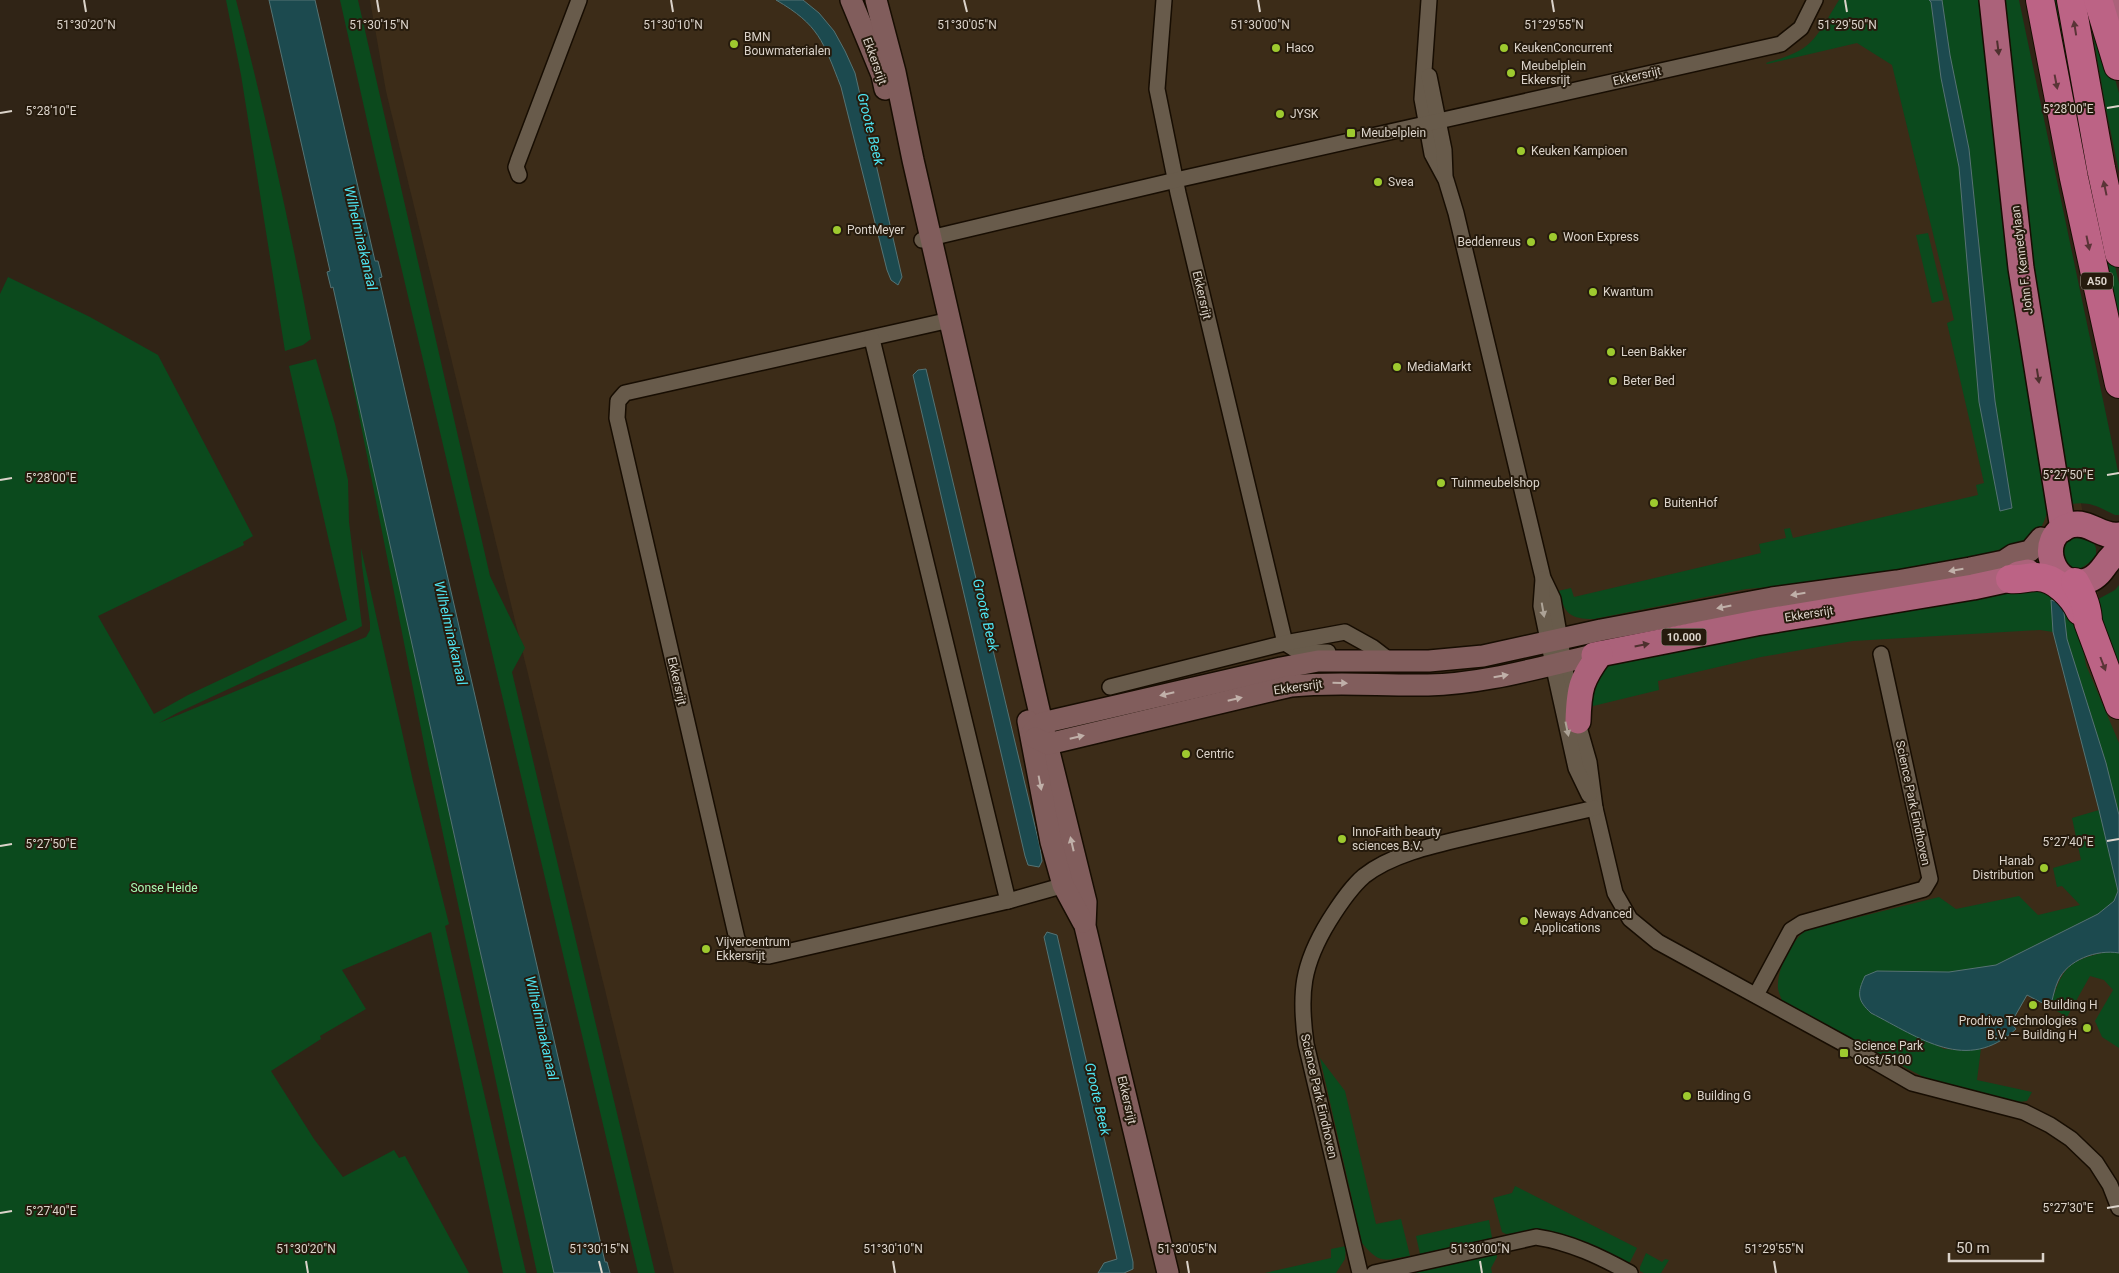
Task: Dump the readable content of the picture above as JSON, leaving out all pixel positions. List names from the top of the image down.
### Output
{
  "streets": {
    "highway": [
      "Ekkersrijt",
      "John F. Kennedylaan",
      "A50",
      "10.000"
    ],
    "street": ["Science Park Eindhoven"]
  },
  "crossings": [
    ["Ekkersrijt", "John F. Kennedylaan"]
  ],
  "water": ["Groote Beek", "Wilhelminakanaal"],
  "parks": ["Sonse Heide"],
  "places": {
    "other": [
      "BMN Bouwmaterialen",
      "Haco",
      "KeukenConcurrent",
      "Meubelplein Ekkersrijt",
      "JYSK",
      "Keuken Kampioen",
      "Svea",
      "PontMeyer",
      "Woon Express",
      "Beddenreus",
      "Kwantum",
      "Leen Bakker",
      "MediaMarkt",
      "Beter Bed",
      "Tuinmeubelshop",
      "BuitenHof",
      "Centric",
      "InnoFaith beauty sciences B.V.",
      "Hanab Distribution",
      "Neways Advanced Applications",
      "Vijvercentrum Ekkersrijt",
      "Building H",
      "Prodrive Technologies B.V. — Building H",
      "Building G"
    ],
    "transit": ["Meubelplein", "Science Park Oost/5100"]
  },
  "scale_bar": "50 m",
  "coordinates": [
    "51°30'20\"N",
    "51°30'15\"N",
    "51°30'10\"N",
    "51°30'05\"N",
    "51°30'00\"N",
    "51°29'55\"N",
    "51°29'50\"N",
    "5°28'00\"E",
    "5°28'10\"E",
    "5°27'50\"E",
    "5°27'40\"E",
    "5°27'30\"E"
  ]
}
